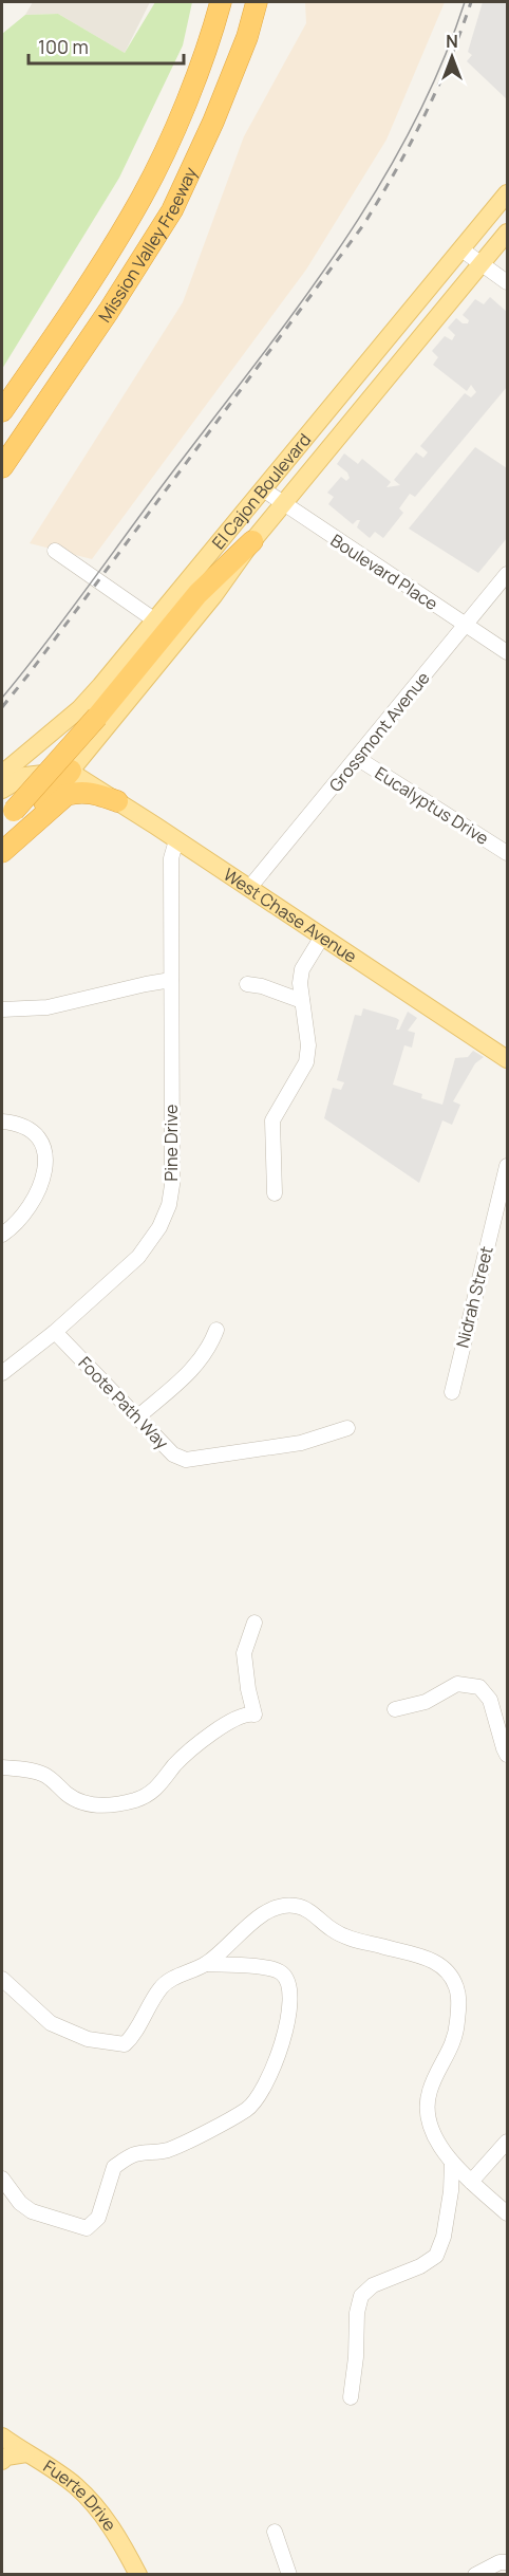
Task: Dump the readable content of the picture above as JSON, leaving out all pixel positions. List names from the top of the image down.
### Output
{
  "streets": {
    "highway": ["Mission Valley Freeway"],
    "main road": ["El Cajon Boulevard", "West Chase Avenue", "Fuerte Drive"],
    "street": [
      "Boulevard Place",
      "Grossmont Avenue",
      "Eucalyptus Drive",
      "Pine Drive",
      "Nidrah Street",
      "Foote Path Way"
    ]
  },
  "crossings": [
    ["El Cajon Boulevard", "Boulevard Place"],
    ["El Cajon Boulevard", "West Chase Avenue"],
    ["Boulevard Place", "Grossmont Avenue"],
    ["Grossmont Avenue", "Eucalyptus Drive"],
    ["Grossmont Avenue", "West Chase Avenue"],
    ["West Chase Avenue", "Pine Drive"],
    ["Pine Drive", "Foote Path Way"]
  ],
  "scale_bar": "100 m",
  "north": "top"
}
